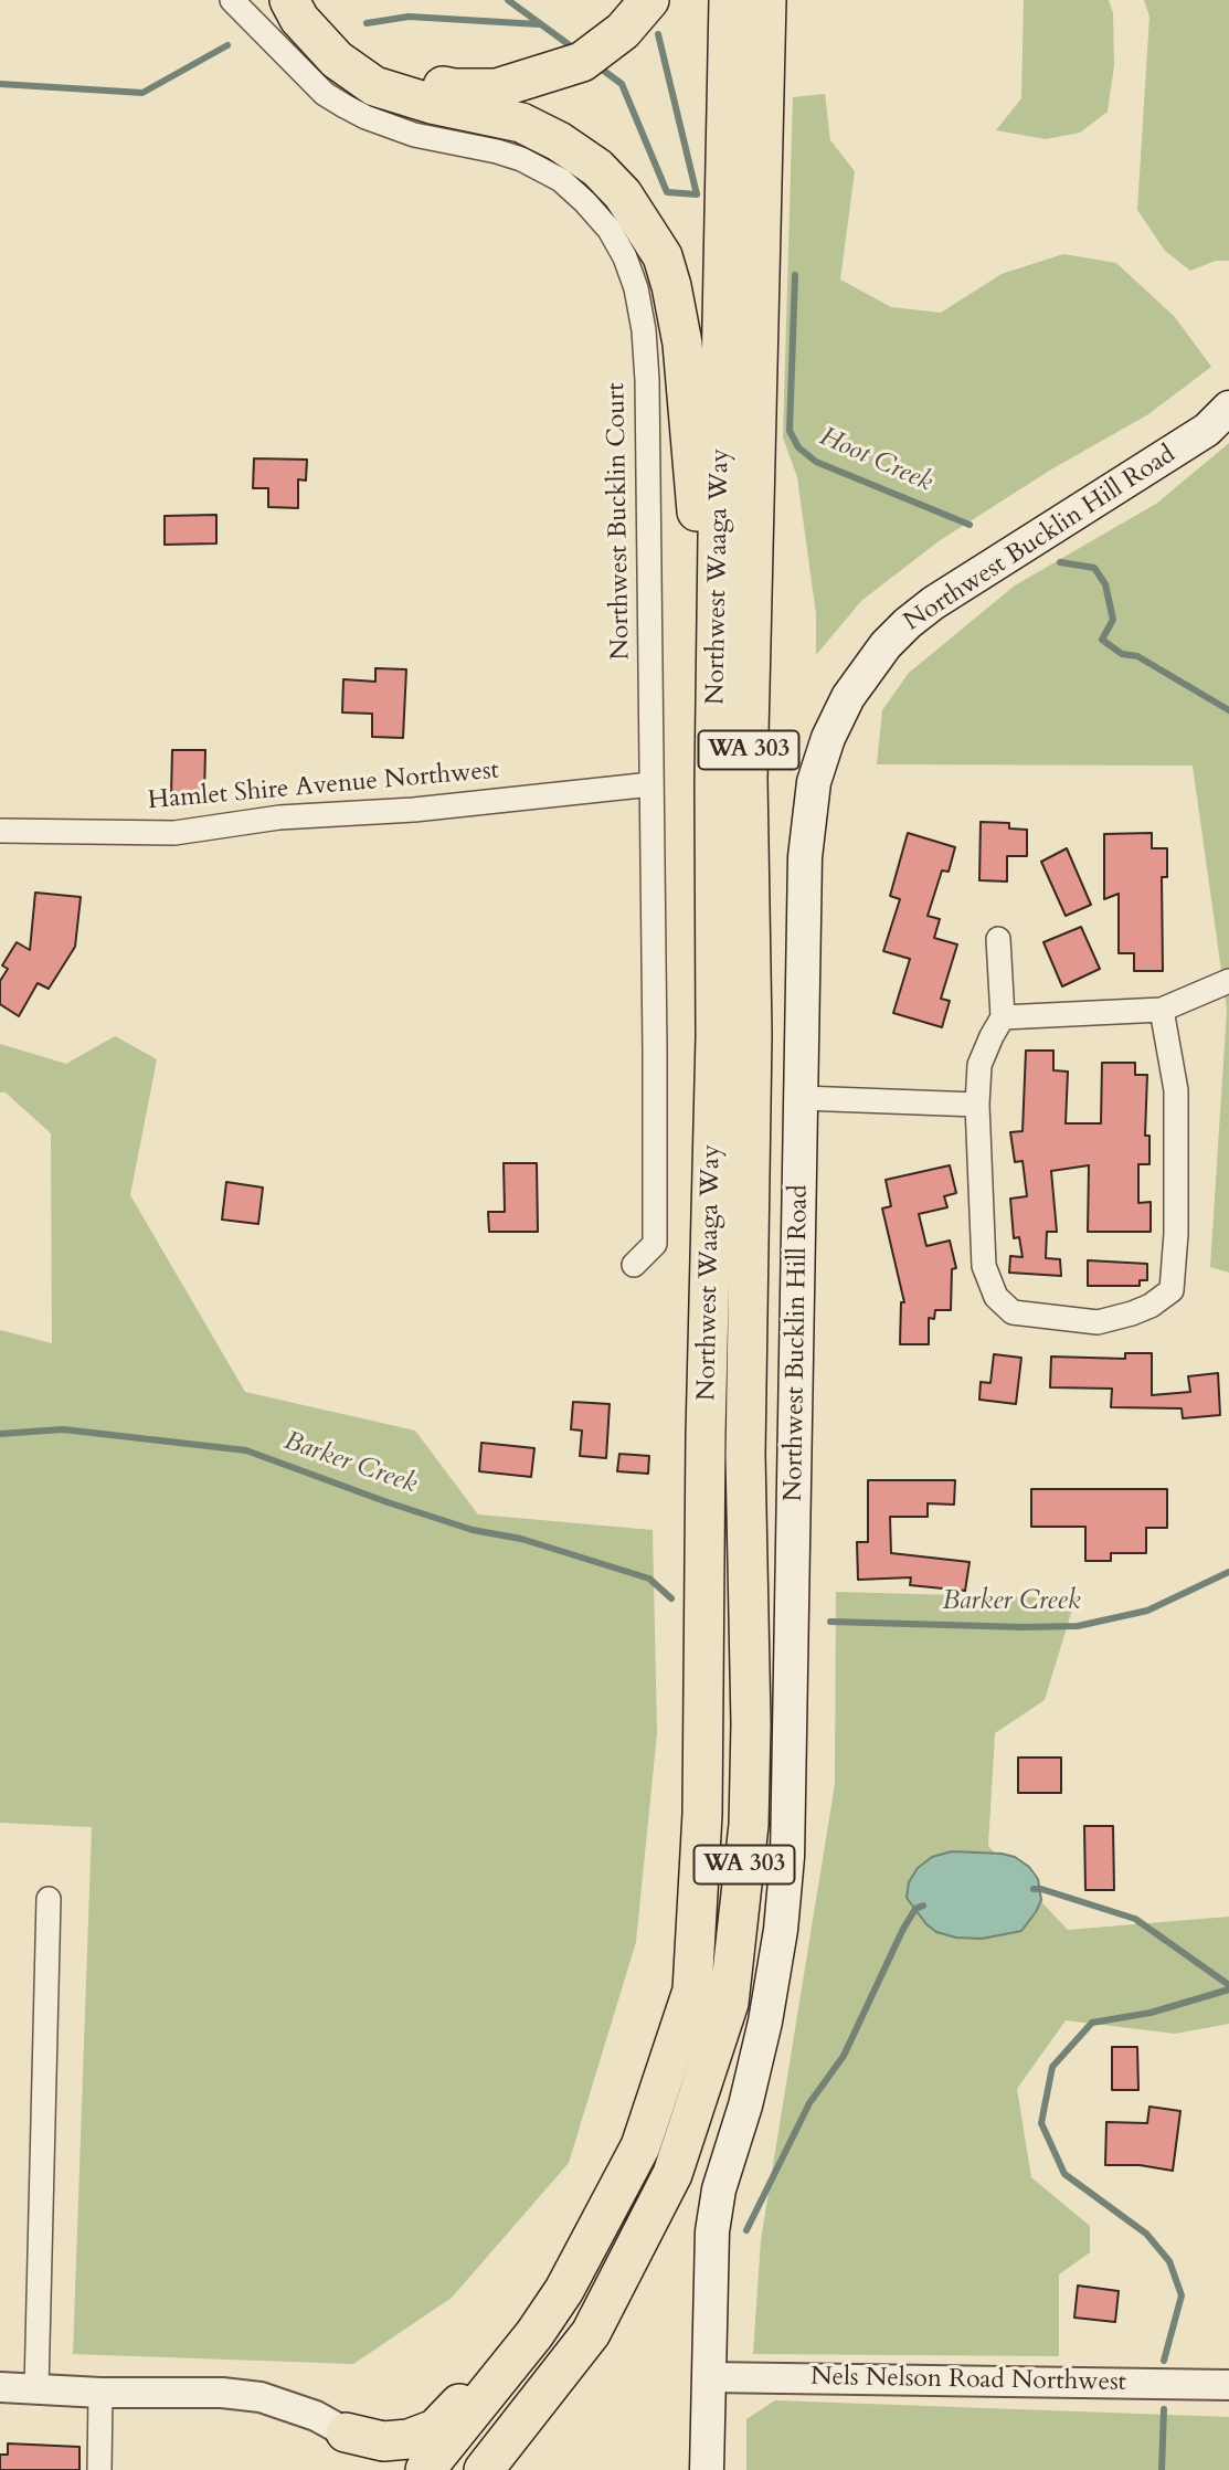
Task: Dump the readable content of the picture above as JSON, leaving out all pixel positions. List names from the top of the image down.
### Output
{
  "streets": {
    "highway": ["Northwest Waaga Way", "WA 303"],
    "main road": ["Northwest Bucklin Hill Road"],
    "street": ["Northwest Bucklin Court", "Hamlet Shire Avenue Northwest", "Nels Nelson Road Northwest"]
  },
  "crossings": [
    ["Northwest Bucklin Court", "Hamlet Shire Avenue Northwest"],
    ["Northwest Bucklin Hill Road", "Nels Nelson Road Northwest"]
  ],
  "water": ["Hoot Creek", "Barker Creek"]
}
